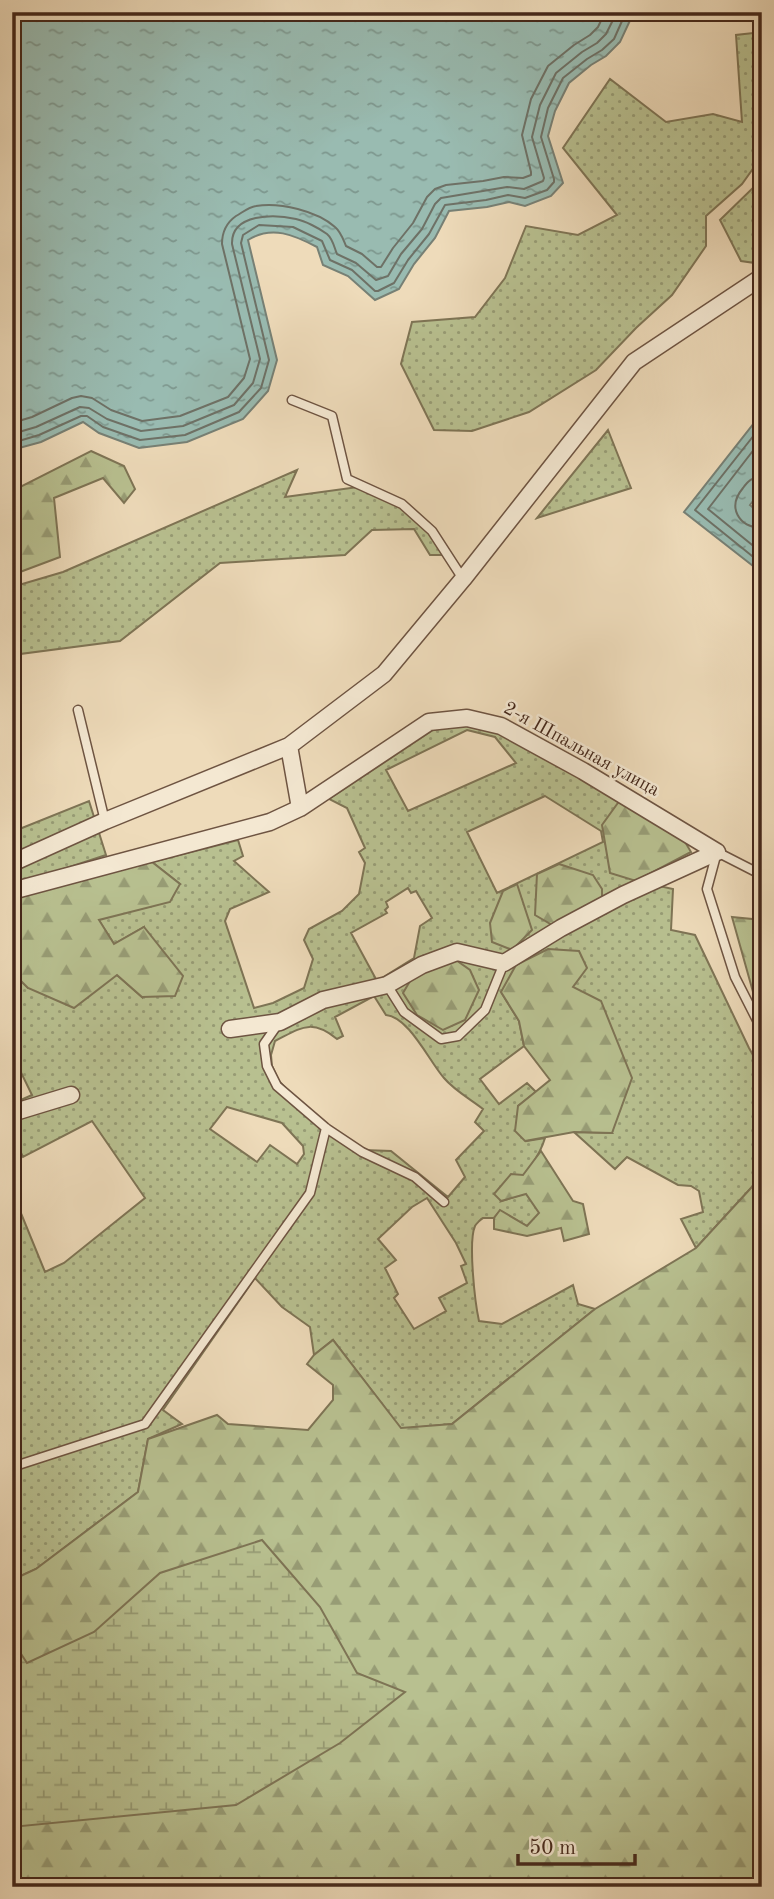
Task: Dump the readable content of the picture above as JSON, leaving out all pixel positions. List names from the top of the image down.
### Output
{
  "streets": {
    "street": ["2-я Шпальная улица"]
  },
  "scale_bar": "50 m"
}
